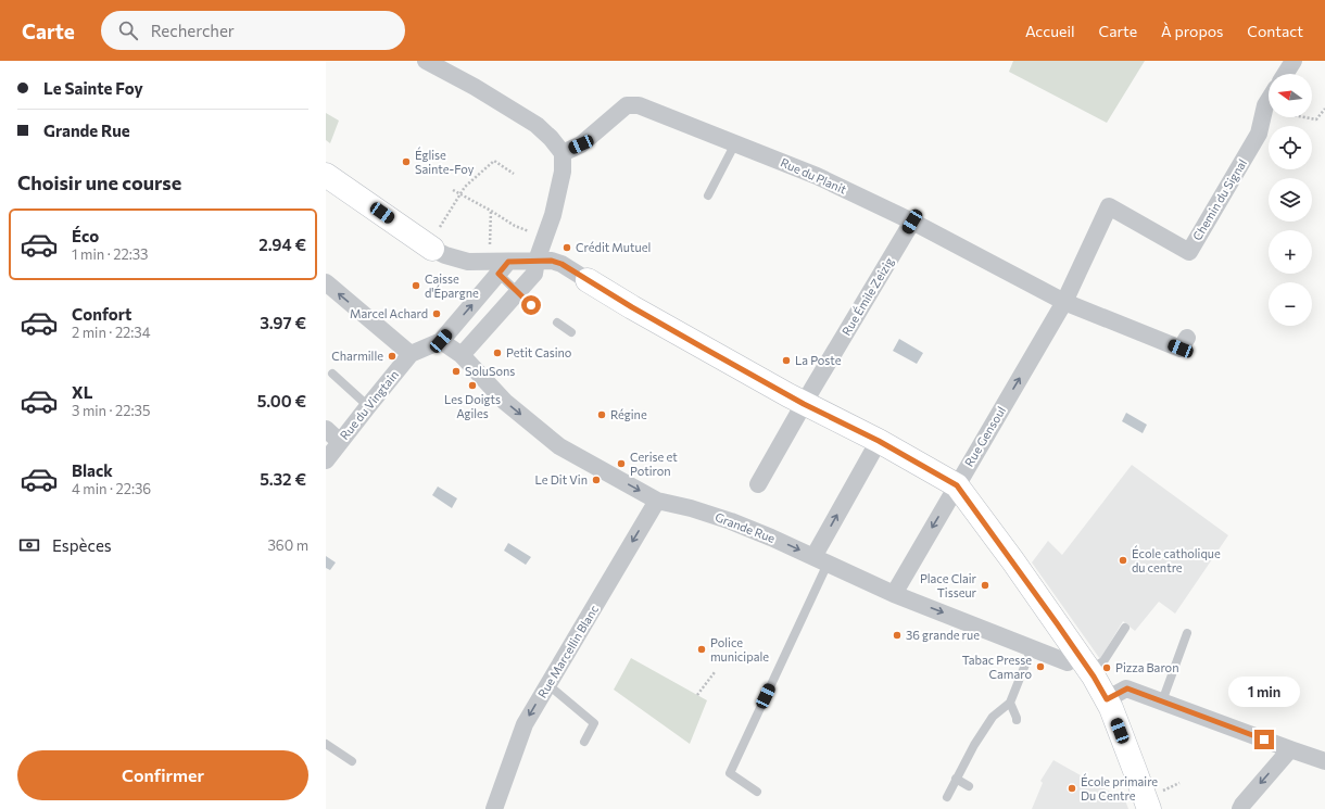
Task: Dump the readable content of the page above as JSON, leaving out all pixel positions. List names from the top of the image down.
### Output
{
  "streets": {
    "street": [
      "Rue du Planit",
      "Chemin du Signal",
      "Rue Émile Zeizig",
      "Rue du Vingtain",
      "Rue Gensoul",
      "Grande Rue",
      "Rue Marcellin Blanc"
    ]
  },
  "crossings": [
    ["Rue du Planit", "Chemin du Signal"],
    ["Rue du Planit", "Rue Émile Zeizig"],
    ["Rue du Planit", "Rue Gensoul"],
    ["Chemin du Signal", "Rue Gensoul"],
    ["Rue Gensoul", "Grande Rue"],
    ["Grande Rue", "Rue Marcellin Blanc"]
  ],
  "one_way": ["Grande Rue", "Rue Marcellin Blanc"],
  "places": [
    "Église Sainte-Foy",
    "Crédit Mutuel",
    "Caisse d'Épargne",
    "Marcel Achard",
    "Petit Casino",
    "Charmille",
    "La Poste",
    "SoluSons",
    "Les Doigts Agiles",
    "Régine",
    "Cerise et Potiron",
    "Le Dit Vin",
    "École catholique du centre",
    "Place Clair Tisseur",
    "36 grande rue",
    "Police municipale",
    "Tabac Presse Camaro",
    "Pizza Baron",
    "École primaire Du Centre"
  ],
  "north": "left",
  "page": {
    "header": "Carte",
    "search": "Rechercher",
    "nav": [
      "Accueil",
      "Carte",
      "À propos",
      "Contact"
    ],
    "banner": ["Le Sainte Foy", "Grande Rue"],
    "map_buttons": ["+", "−"],
    "heading": "Choisir une course",
    "list": [
      {
        "name": "Éco",
        "note": "1 min · 22:33",
        "value": "2.94 €"
      },
      {
        "name": "Confort",
        "note": "2 min · 22:34",
        "value": "3.97 €"
      },
      {
        "name": "XL",
        "note": "3 min · 22:35",
        "value": "5.00 €"
      },
      {
        "name": "Black",
        "note": "4 min · 22:36",
        "value": "5.32 €"
      }
    ],
    "pay": ["Espèces", "360 m"],
    "bubble": "1 min",
    "buttons": "Confirmer"
  }
}
